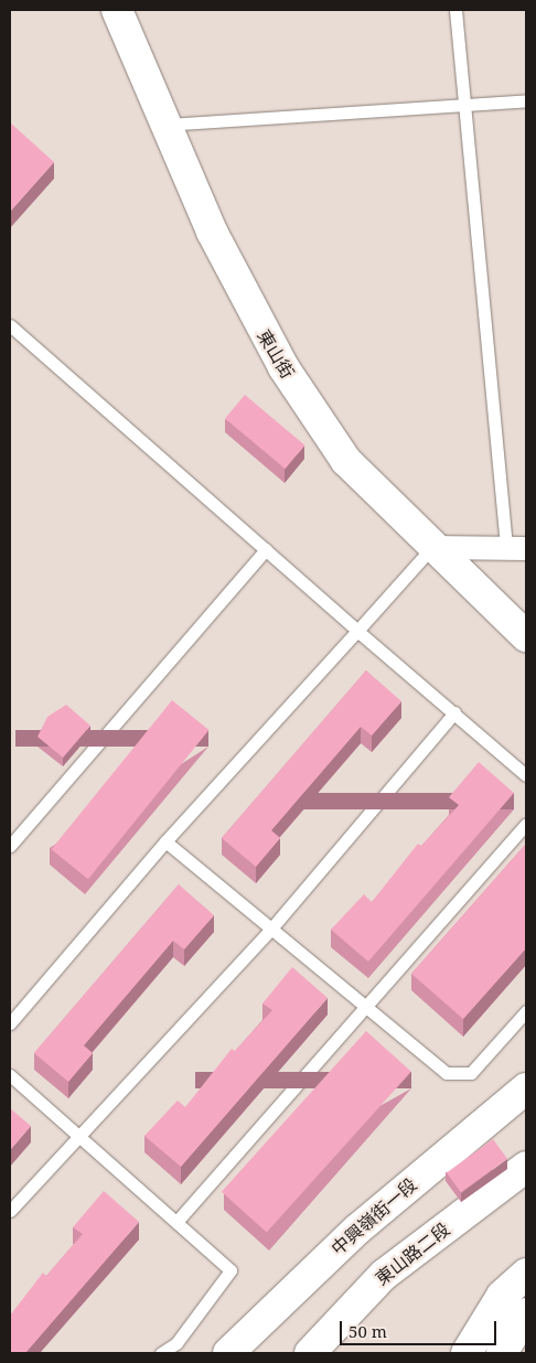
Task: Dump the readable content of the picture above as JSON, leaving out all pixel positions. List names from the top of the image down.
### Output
{
  "streets": {
    "main road": ["東山街", "中興嶺街一段", "東山路二段"]
  },
  "scale_bar": "50 m"
}
